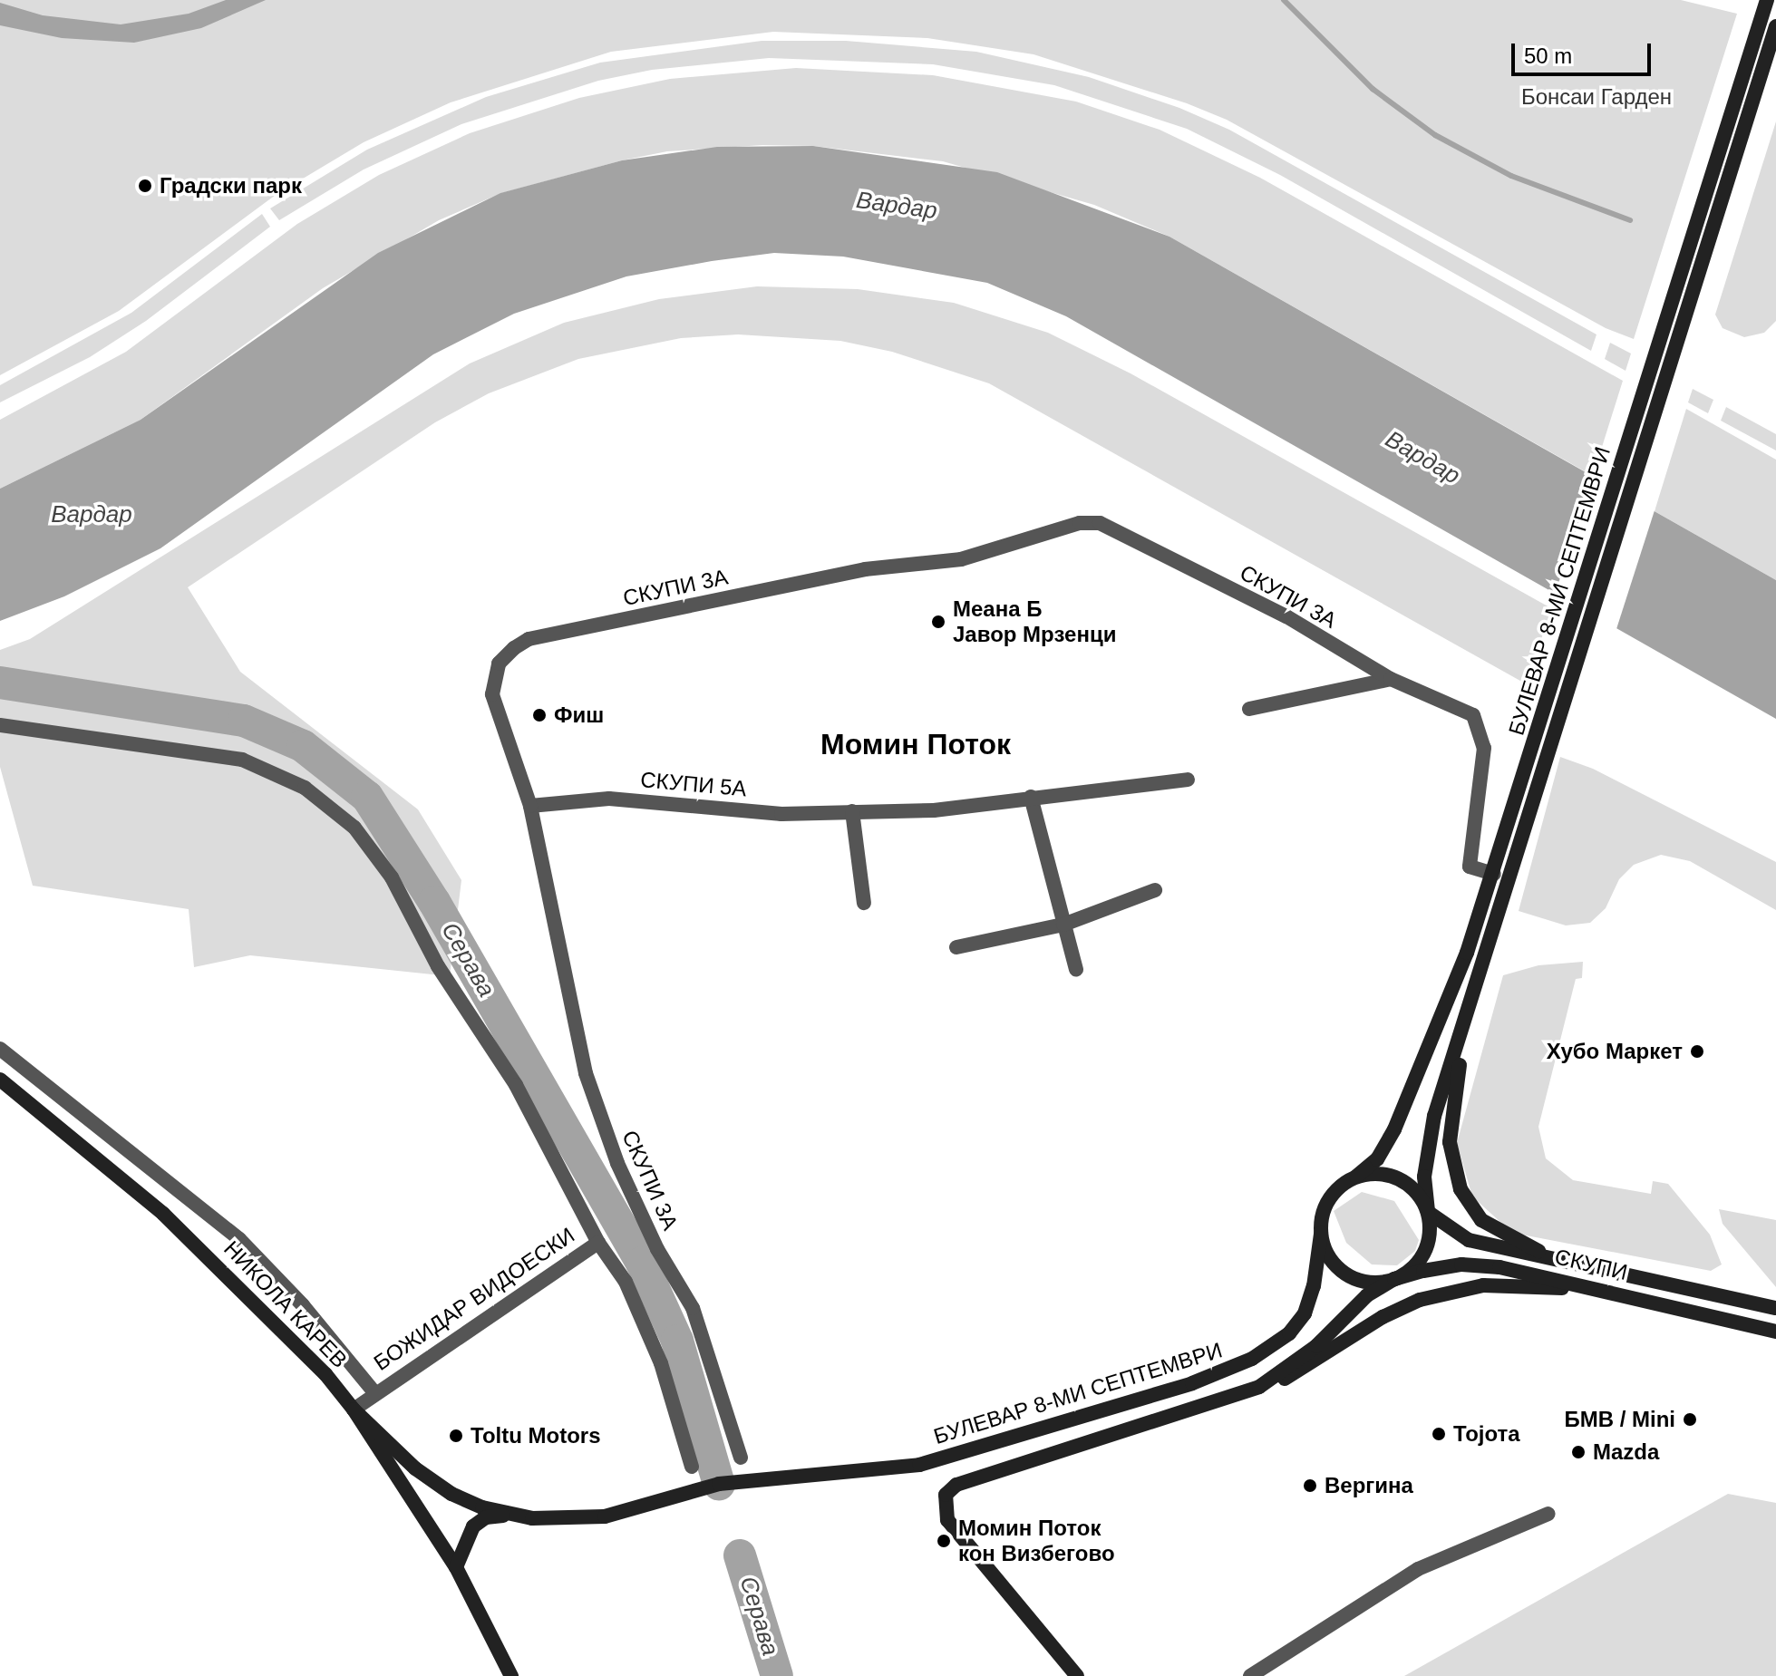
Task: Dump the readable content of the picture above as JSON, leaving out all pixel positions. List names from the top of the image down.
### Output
{
  "streets": {
    "street": [
      "СКУПИ 3А",
      "БУЛЕВАР 8-МИ СЕПТЕМВРИ",
      "СКУПИ 5А",
      "СКУПИ",
      "БОЖИДАР ВИДОЕСКИ",
      "НИКОЛА КАРЕВ"
    ]
  },
  "crossings": [
    ["СКУПИ 3А", "БУЛЕВАР 8-МИ СЕПТЕМВРИ"],
    ["СКУПИ 3А", "СКУПИ 5А"],
    ["БУЛЕВАР 8-МИ СЕПТЕМВРИ", "СКУПИ"],
    ["БОЖИДАР ВИДОЕСКИ", "НИКОЛА КАРЕВ"]
  ],
  "districts": ["Момин Поток"],
  "water": ["Вардар", "Серава"],
  "parks": ["Бонсаи Гарден"],
  "places": [
    "Градски парк",
    "Меана Б Јавор Мрзенци",
    "Фиш",
    "Хубо Маркет",
    "БМВ / Mini",
    "Тојота",
    "Toltu Motors",
    "Mazda",
    "Вергина",
    "Момин Поток кон Визбегово"
  ],
  "scale_bar": "50 m"
}
